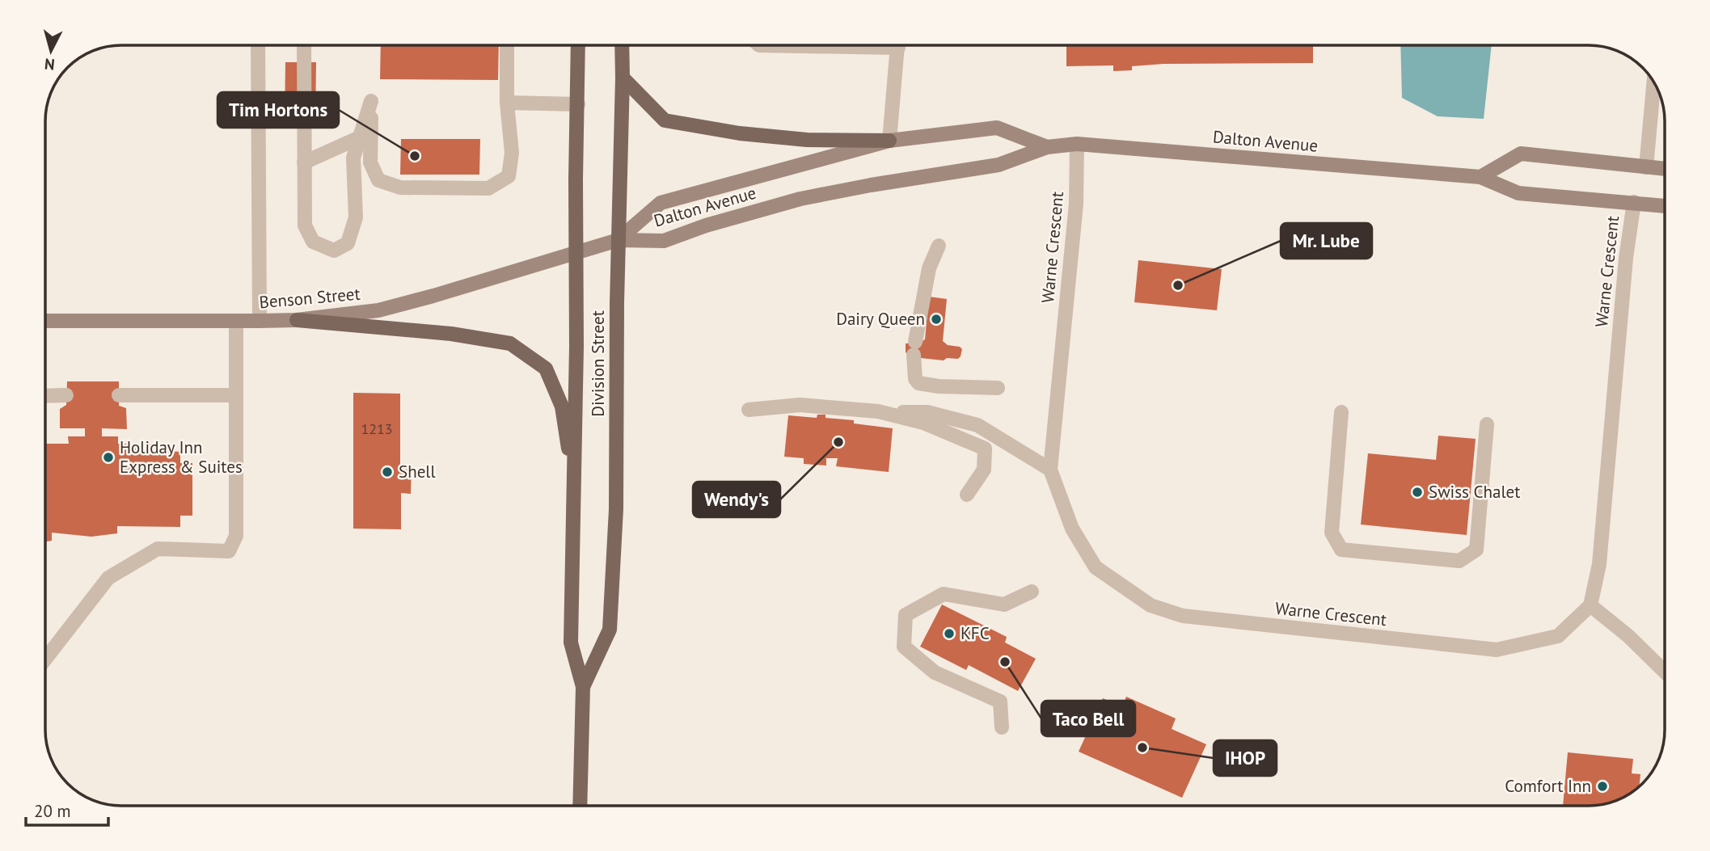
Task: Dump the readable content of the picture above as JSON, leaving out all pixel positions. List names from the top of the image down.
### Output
{
  "streets": {
    "main road": ["Division Street"],
    "street": ["Dalton Avenue", "Warne Crescent", "Benson Street"]
  },
  "crossings": [
    ["Dalton Avenue", "Warne Crescent"],
    ["Dalton Avenue", "Benson Street"],
    ["Dalton Avenue", "Division Street"],
    ["Benson Street", "Division Street"]
  ],
  "places": [
    "Tim Hortons",
    "Mr. Lube",
    "Dairy Queen",
    "Wendy's",
    "Holiday Inn Express & Suites",
    "Shell",
    "Swiss Chalet",
    "KFC",
    "Taco Bell",
    "IHOP",
    "Comfort Inn"
  ],
  "house_numbers": ["1213"],
  "scale_bar": "20 m",
  "north": "bottom"
}
